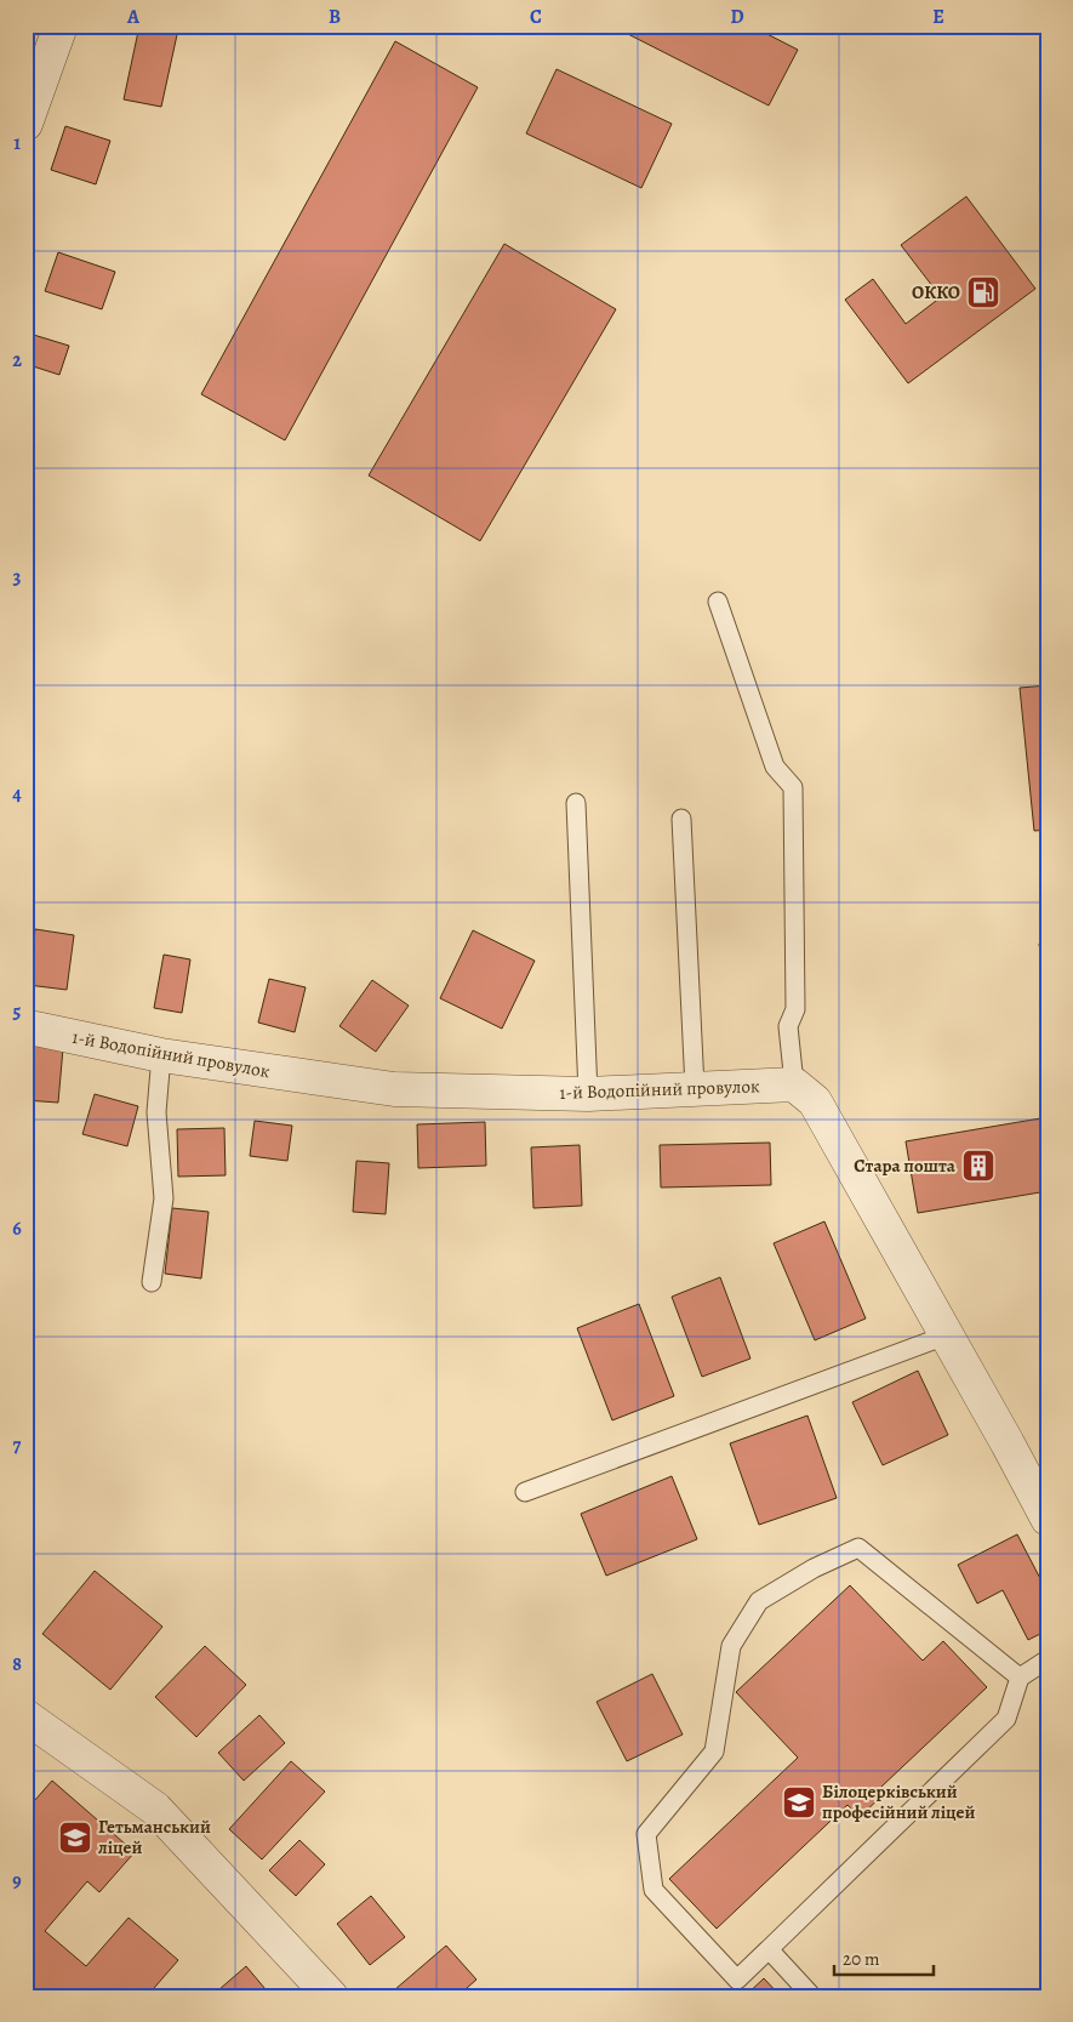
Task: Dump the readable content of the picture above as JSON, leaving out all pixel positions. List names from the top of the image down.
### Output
{
  "streets": {
    "street": ["1-й Водопійний провулок"]
  },
  "places": {
    "fuel station": ["ОККО"],
    "building": ["Стара пошта"],
    "school or university": ["Білоцерківський професійний ліцей", "Гетьманський ліцей"]
  },
  "scale_bar": "20 m",
  "grid": {
    "columns": [
      "A",
      "B",
      "C",
      "D",
      "E"
    ],
    "rows": [
      "1",
      "2",
      "3",
      "4",
      "5",
      "6",
      "7",
      "8",
      "9"
    ]
  }
}
